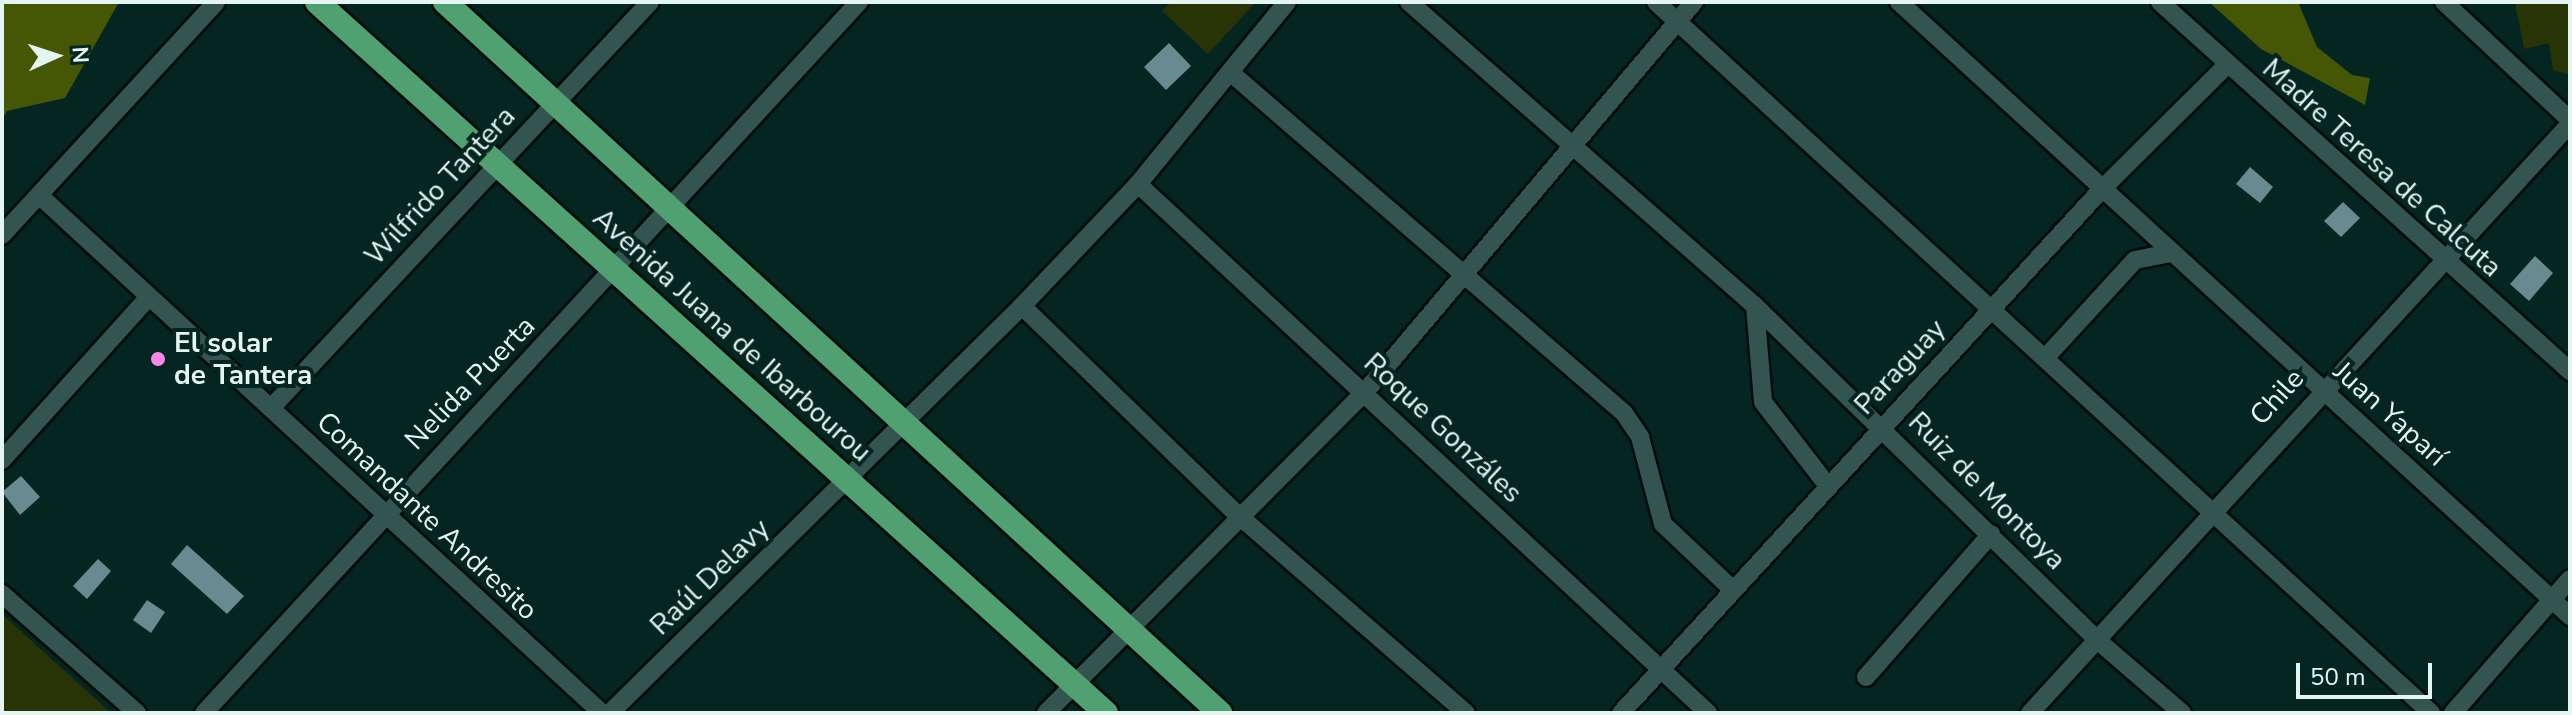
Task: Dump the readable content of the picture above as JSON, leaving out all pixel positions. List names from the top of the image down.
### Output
{
  "streets": {
    "main road": ["Avenida Juana de Ibarbourou"],
    "street": [
      "Madre Teresa de Calcuta",
      "Wilfrido Tantera",
      "Paraguay",
      "Nelida Puerta",
      "Chile",
      "Juan Yaparí",
      "Roque Gonzáles",
      "Ruiz de Montoya",
      "Comandante Andresito",
      "Raúl Delavy"
    ]
  },
  "crossings": [
    ["Madre Teresa de Calcuta", "Paraguay"],
    ["Madre Teresa de Calcuta", "Chile"],
    ["Wilfrido Tantera", "Avenida Juana de Ibarbourou"],
    ["Wilfrido Tantera", "Comandante Andresito"],
    ["Avenida Juana de Ibarbourou", "Nelida Puerta"],
    ["Avenida Juana de Ibarbourou", "Raúl Delavy"],
    ["Paraguay", "Juan Yaparí"],
    ["Paraguay", "Roque Gonzáles"],
    ["Paraguay", "Ruiz de Montoya"],
    ["Nelida Puerta", "Comandante Andresito"],
    ["Chile", "Juan Yaparí"],
    ["Chile", "Ruiz de Montoya"],
    ["Roque Gonzáles", "Raúl Delavy"]
  ],
  "places": ["El solar de Tantera"],
  "scale_bar": "50 m",
  "north": "right"
}
